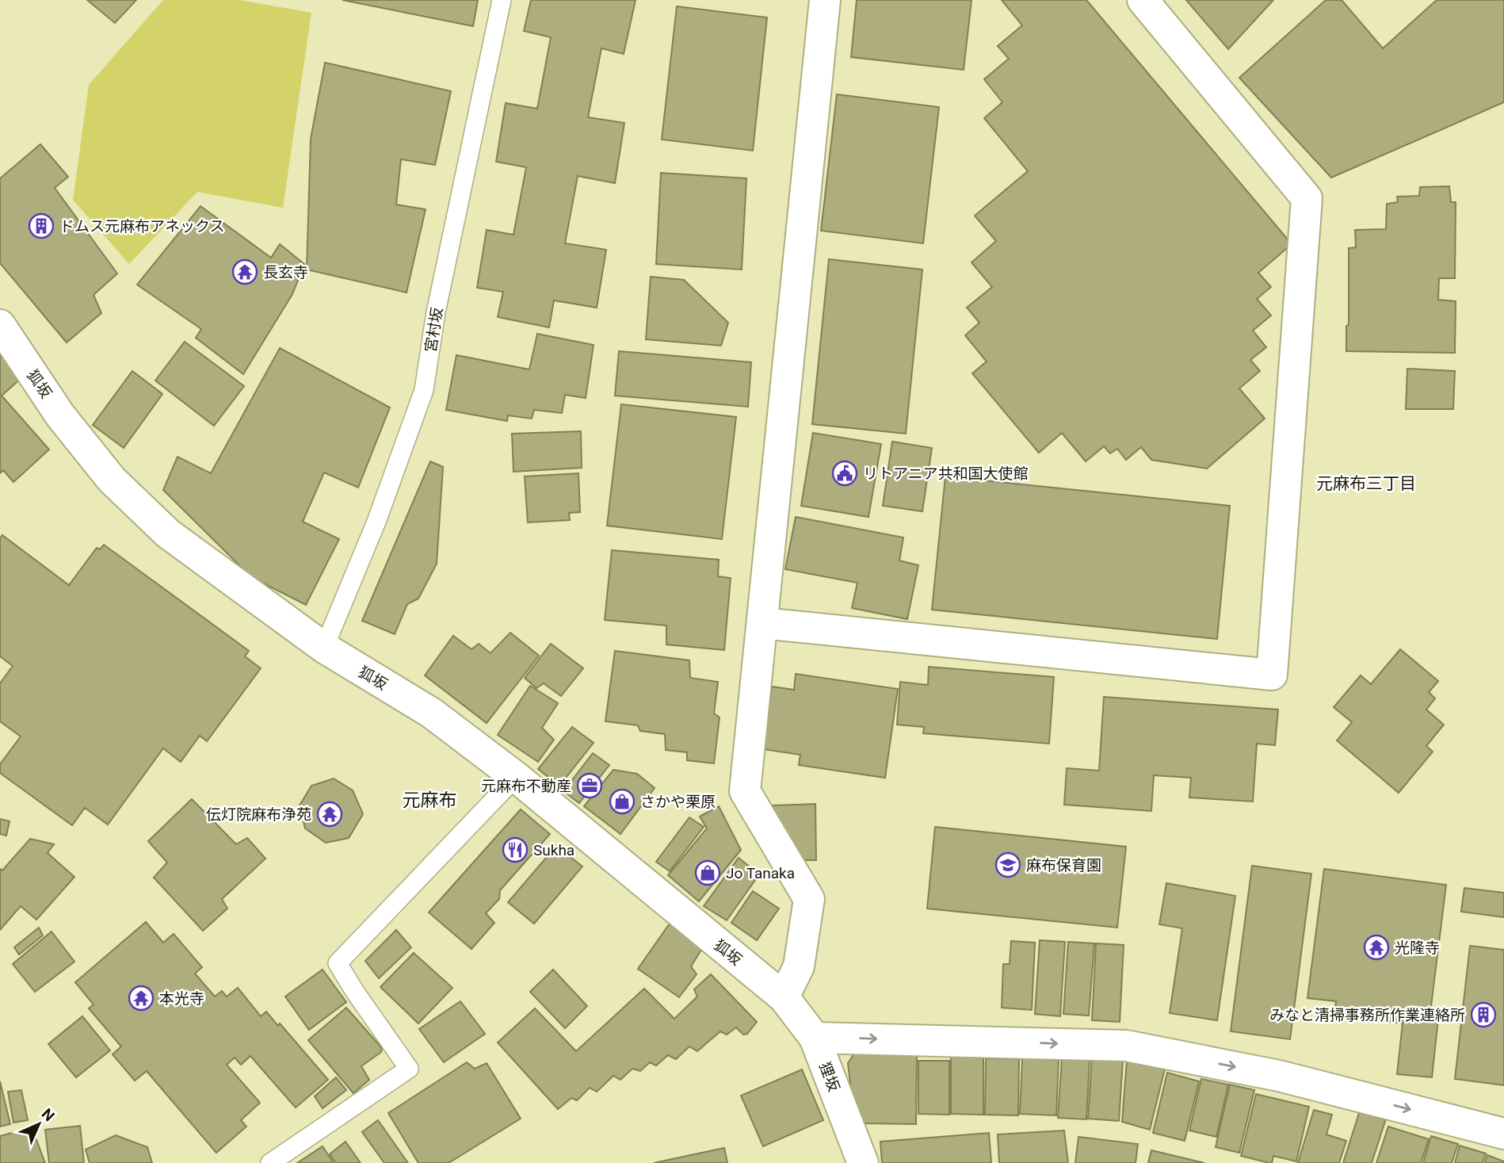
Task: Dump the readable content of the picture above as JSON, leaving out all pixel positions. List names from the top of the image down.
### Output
{
  "streets": {
    "street": ["狐坂", "狸坂"],
    "lane": ["宮村坂"]
  },
  "crossings": [
    ["宮村坂", "狐坂"],
    ["狐坂", "狸坂"]
  ],
  "districts": ["元麻布三丁目", "元麻布"],
  "places": {
    "building": ["ドムス元麻布アネックス", "みなと清掃事務所作業連絡所"],
    "temple": [
      "長玄寺",
      "伝灯院麻布浄苑",
      "光隆寺",
      "本光寺"
    ],
    "public building": ["リトアニア共和国大使館"],
    "office": ["元麻布不動産"],
    "shop": ["さかや栗原", "Jo Tanaka"],
    "restaurant": ["Sukha"],
    "school or university": ["麻布保育園"]
  },
  "north": "top right"
}
